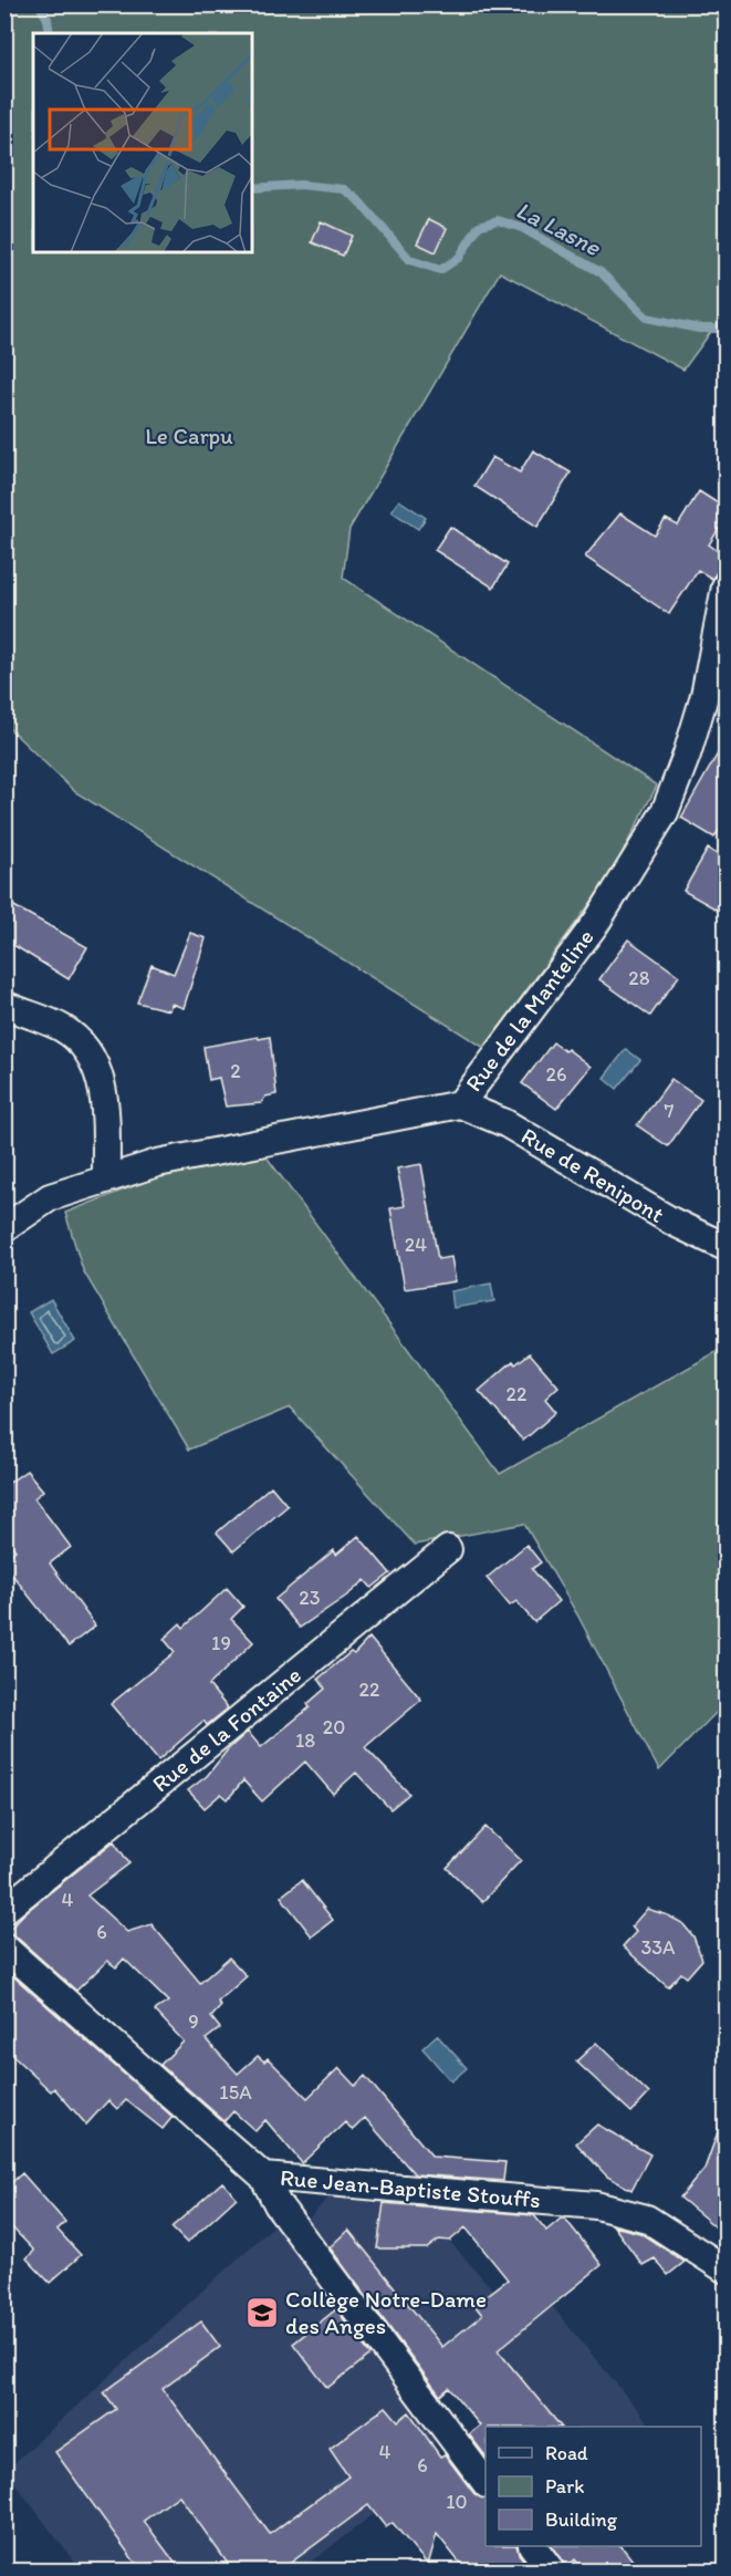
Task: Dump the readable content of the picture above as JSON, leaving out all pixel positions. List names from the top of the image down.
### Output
{
  "streets": {
    "street": [
      "Rue de la Manteline",
      "Rue de Renipont",
      "Rue de la Fontaine",
      "Rue Jean-Baptiste Stouffs"
    ]
  },
  "crossings": [
    ["Rue de la Manteline", "Rue de Renipont"]
  ],
  "water": ["La Lasne"],
  "parks": ["Le Carpu"],
  "places": {
    "school or university": ["Collège Notre-Dame des Anges"]
  },
  "house_numbers": [
    "28",
    "2",
    "26",
    "7",
    "24",
    "22",
    "23",
    "19",
    "22",
    "20",
    "18",
    "4",
    "6",
    "33A",
    "9",
    "15A",
    "4",
    "6",
    "10"
  ],
  "legend": ["Road", "Park", "Building"]
}
